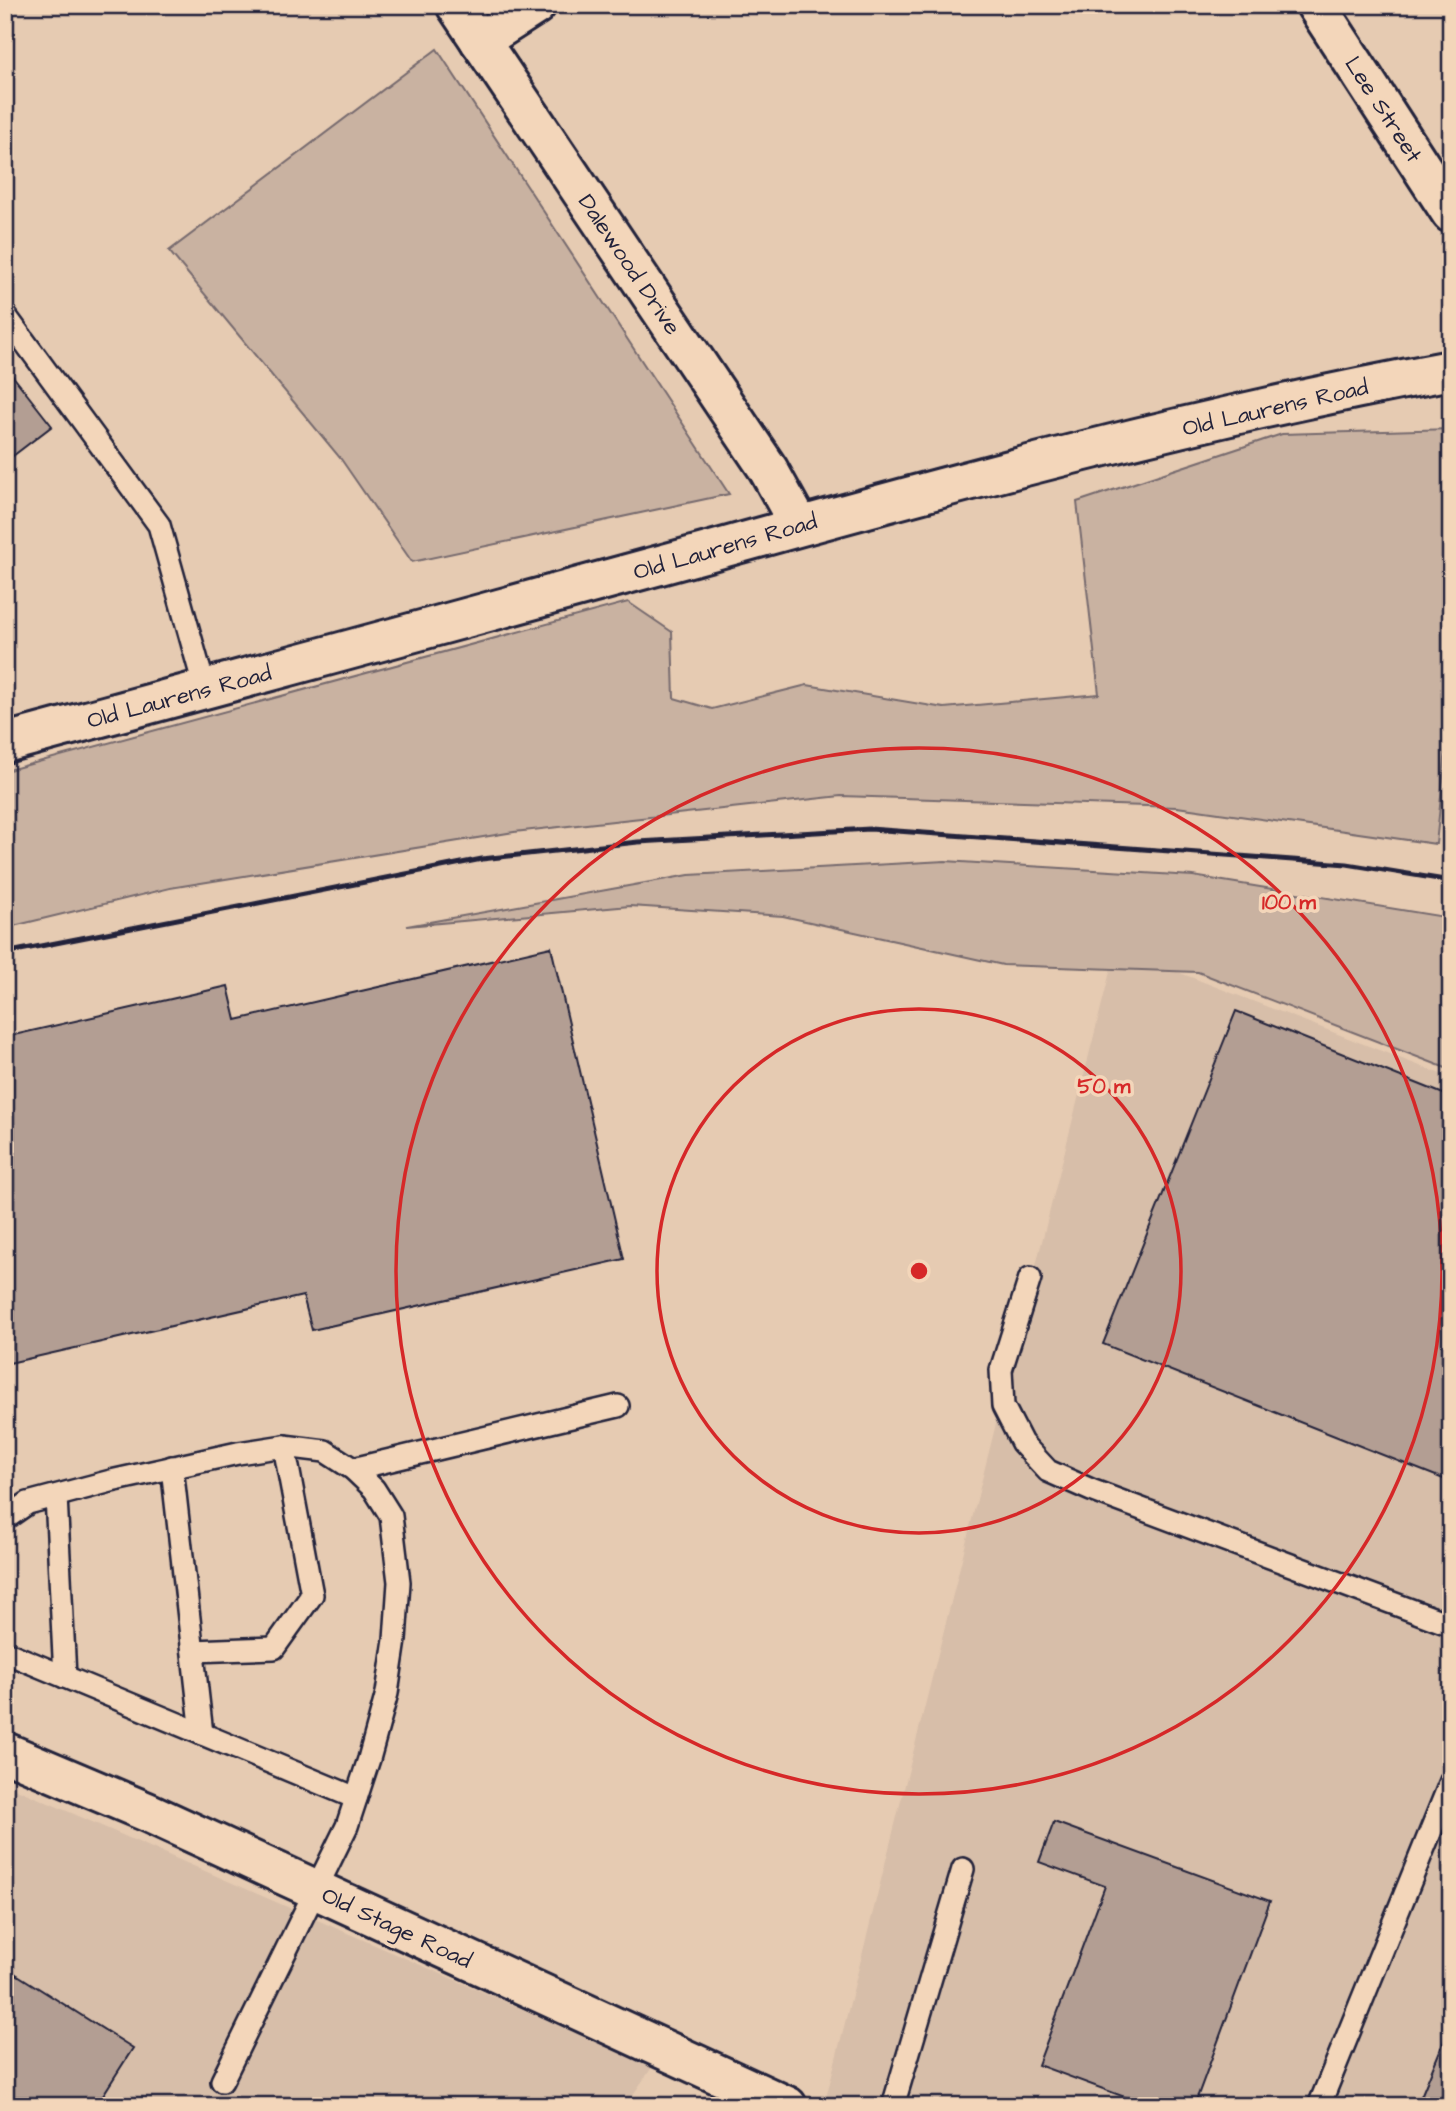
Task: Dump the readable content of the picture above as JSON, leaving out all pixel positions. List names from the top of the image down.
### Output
{
  "streets": {
    "street": [
      "Lee Street",
      "Dalewood Drive",
      "Old Laurens Road",
      "Old Stage Road"
    ]
  },
  "crossings": [
    ["Dalewood Drive", "Old Laurens Road"]
  ],
  "rings": ["100 m", "50 m"]
}
